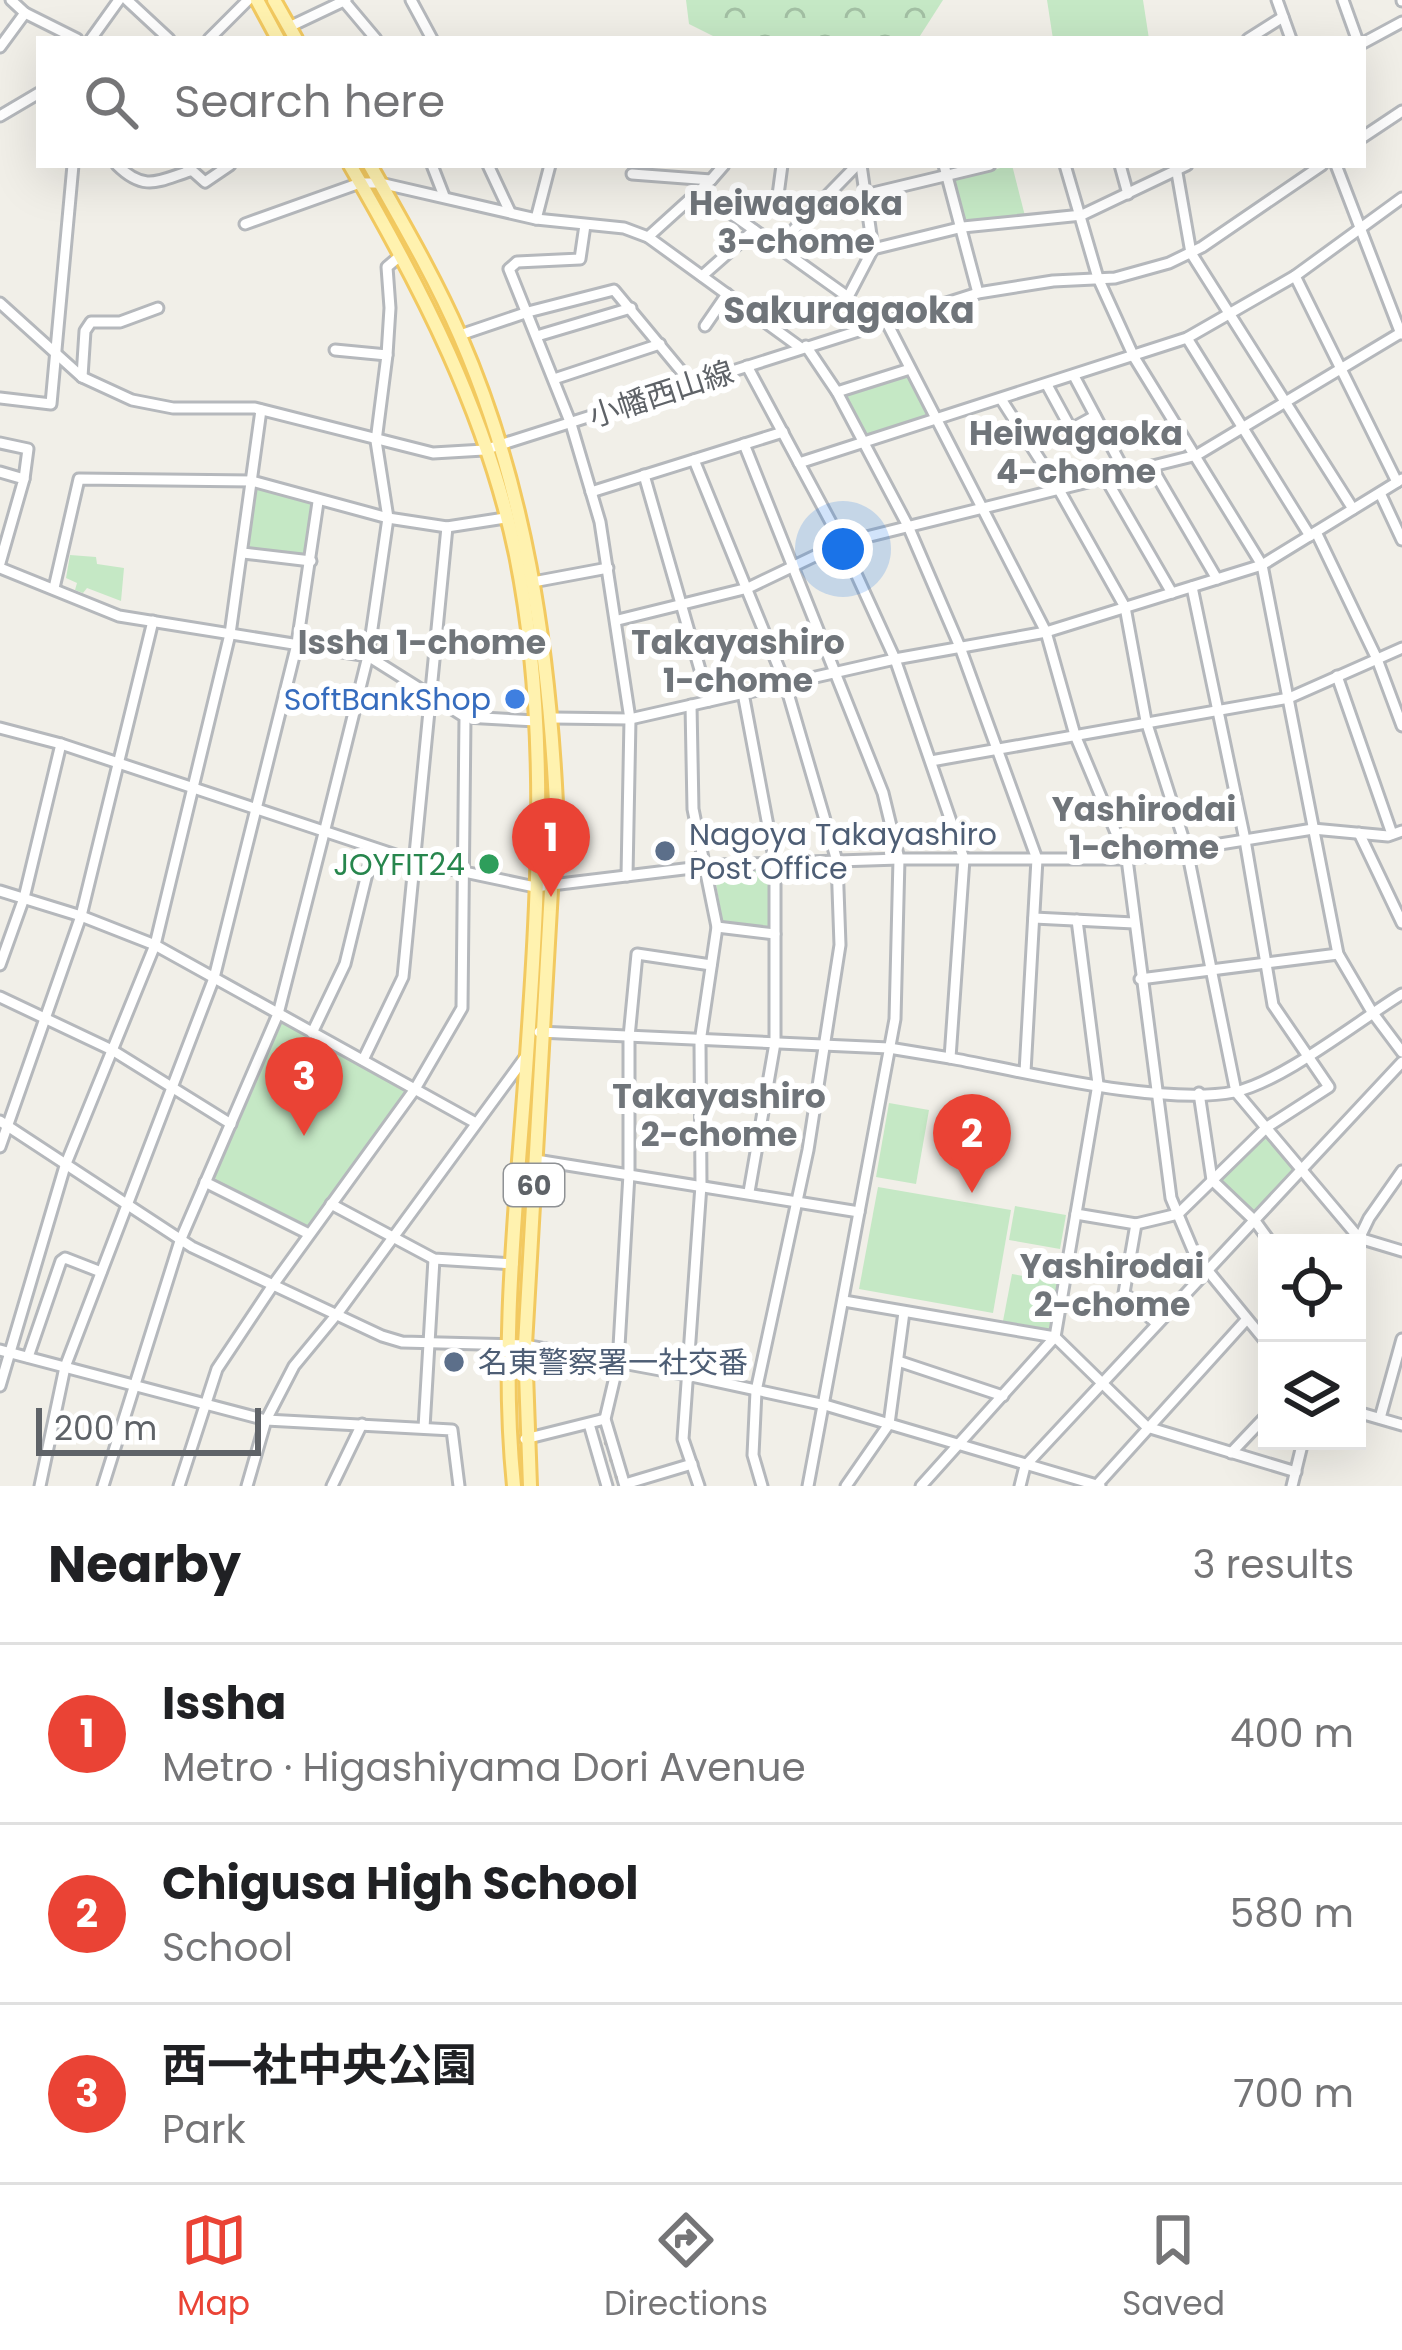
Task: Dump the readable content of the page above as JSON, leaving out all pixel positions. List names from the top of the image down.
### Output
{
  "streets": {
    "main road": ["60"],
    "street": ["小幡西山線"]
  },
  "crossings": [
    ["小幡西山線", "60"]
  ],
  "districts": [
    "Heiwagaoka 3-chome",
    "Sakuragaoka",
    "Heiwagaoka 4-chome",
    "Issha 1-chome",
    "Takayashiro 1-chome",
    "Yashirodai 1-chome",
    "Takayashiro 2-chome",
    "Yashirodai 2-chome"
  ],
  "places": [
    "SoftBankShop",
    "Nagoya Takayashiro Post Office",
    "JOYFIT24",
    "名東警察署一社交番"
  ],
  "scale_bar": "200 m",
  "page": {
    "search": "Search here",
    "pins": ["1", "3", "2"],
    "scale": "200 m",
    "heading": ["Nearby", "3 results"],
    "list": [
      {
        "mark": "1",
        "name": "Issha",
        "note": "Metro · Higashiyama Dori Avenue",
        "value": "400 m"
      },
      {
        "mark": "2",
        "name": "Chigusa High School",
        "note": "School",
        "value": "580 m"
      },
      {
        "mark": "3",
        "name": "西一社中央公園",
        "note": "Park",
        "value": "700 m"
      }
    ],
    "nav": ["Map", "Directions", "Saved"]
  }
}
